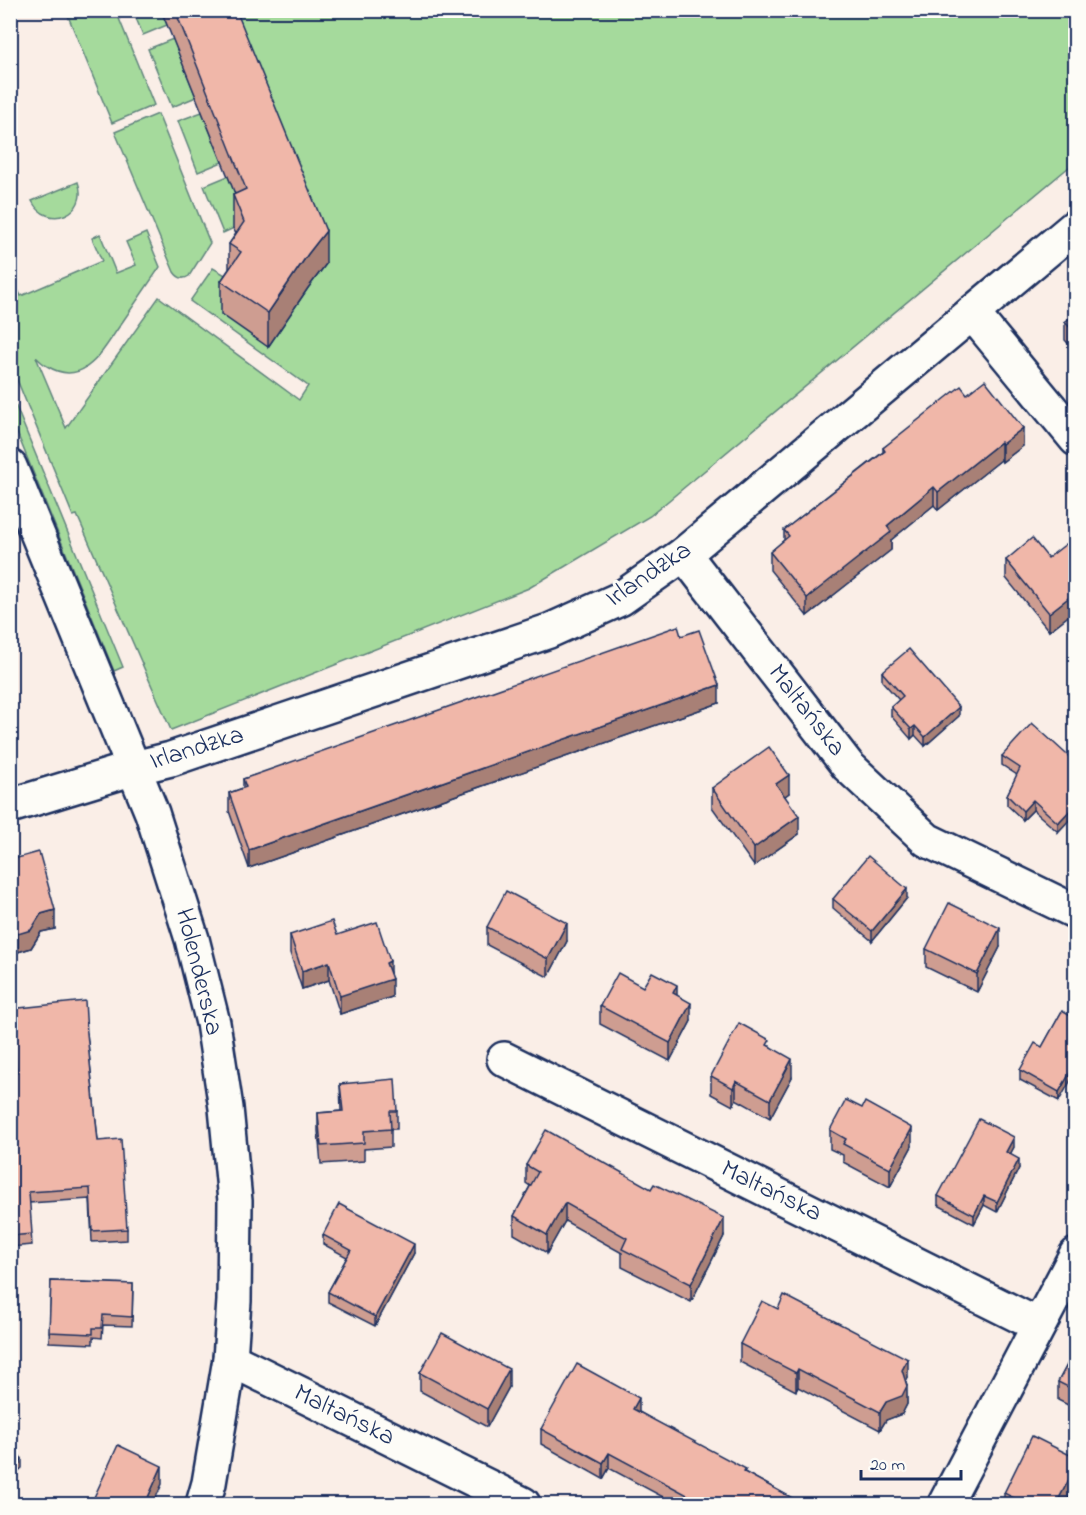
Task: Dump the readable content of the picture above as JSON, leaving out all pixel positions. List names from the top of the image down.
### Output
{
  "streets": {
    "street": ["Irlandzka", "Maltańska", "Holenderska"]
  },
  "crossings": [
    ["Irlandzka", "Maltańska"],
    ["Irlandzka", "Holenderska"],
    ["Maltańska", "Holenderska"]
  ],
  "scale_bar": "20 m"
}
